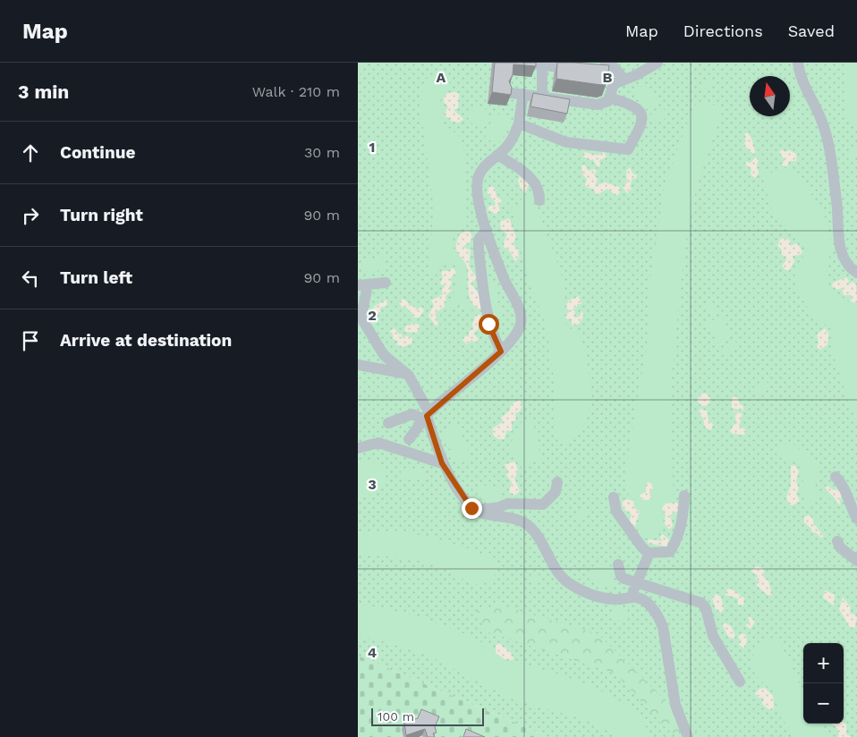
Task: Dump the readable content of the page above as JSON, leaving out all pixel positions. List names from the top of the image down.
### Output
{
  "scale_bar": "100 m",
  "north": "top",
  "page": {
    "header": "Map",
    "nav": ["Map", "Directions", "Saved"],
    "heading": ["3 min", "Walk · 210 m"],
    "list": [
      ["Continue", "30 m"],
      ["Turn right", "90 m"],
      ["Turn left", "90 m"],
      "Arrive at destination"
    ],
    "map_buttons": ["+", "−"],
    "scale": "100 m"
  },
  "grid": {
    "columns": ["A", "B"],
    "rows": [
      "1",
      "2",
      "3",
      "4"
    ]
  }
}
